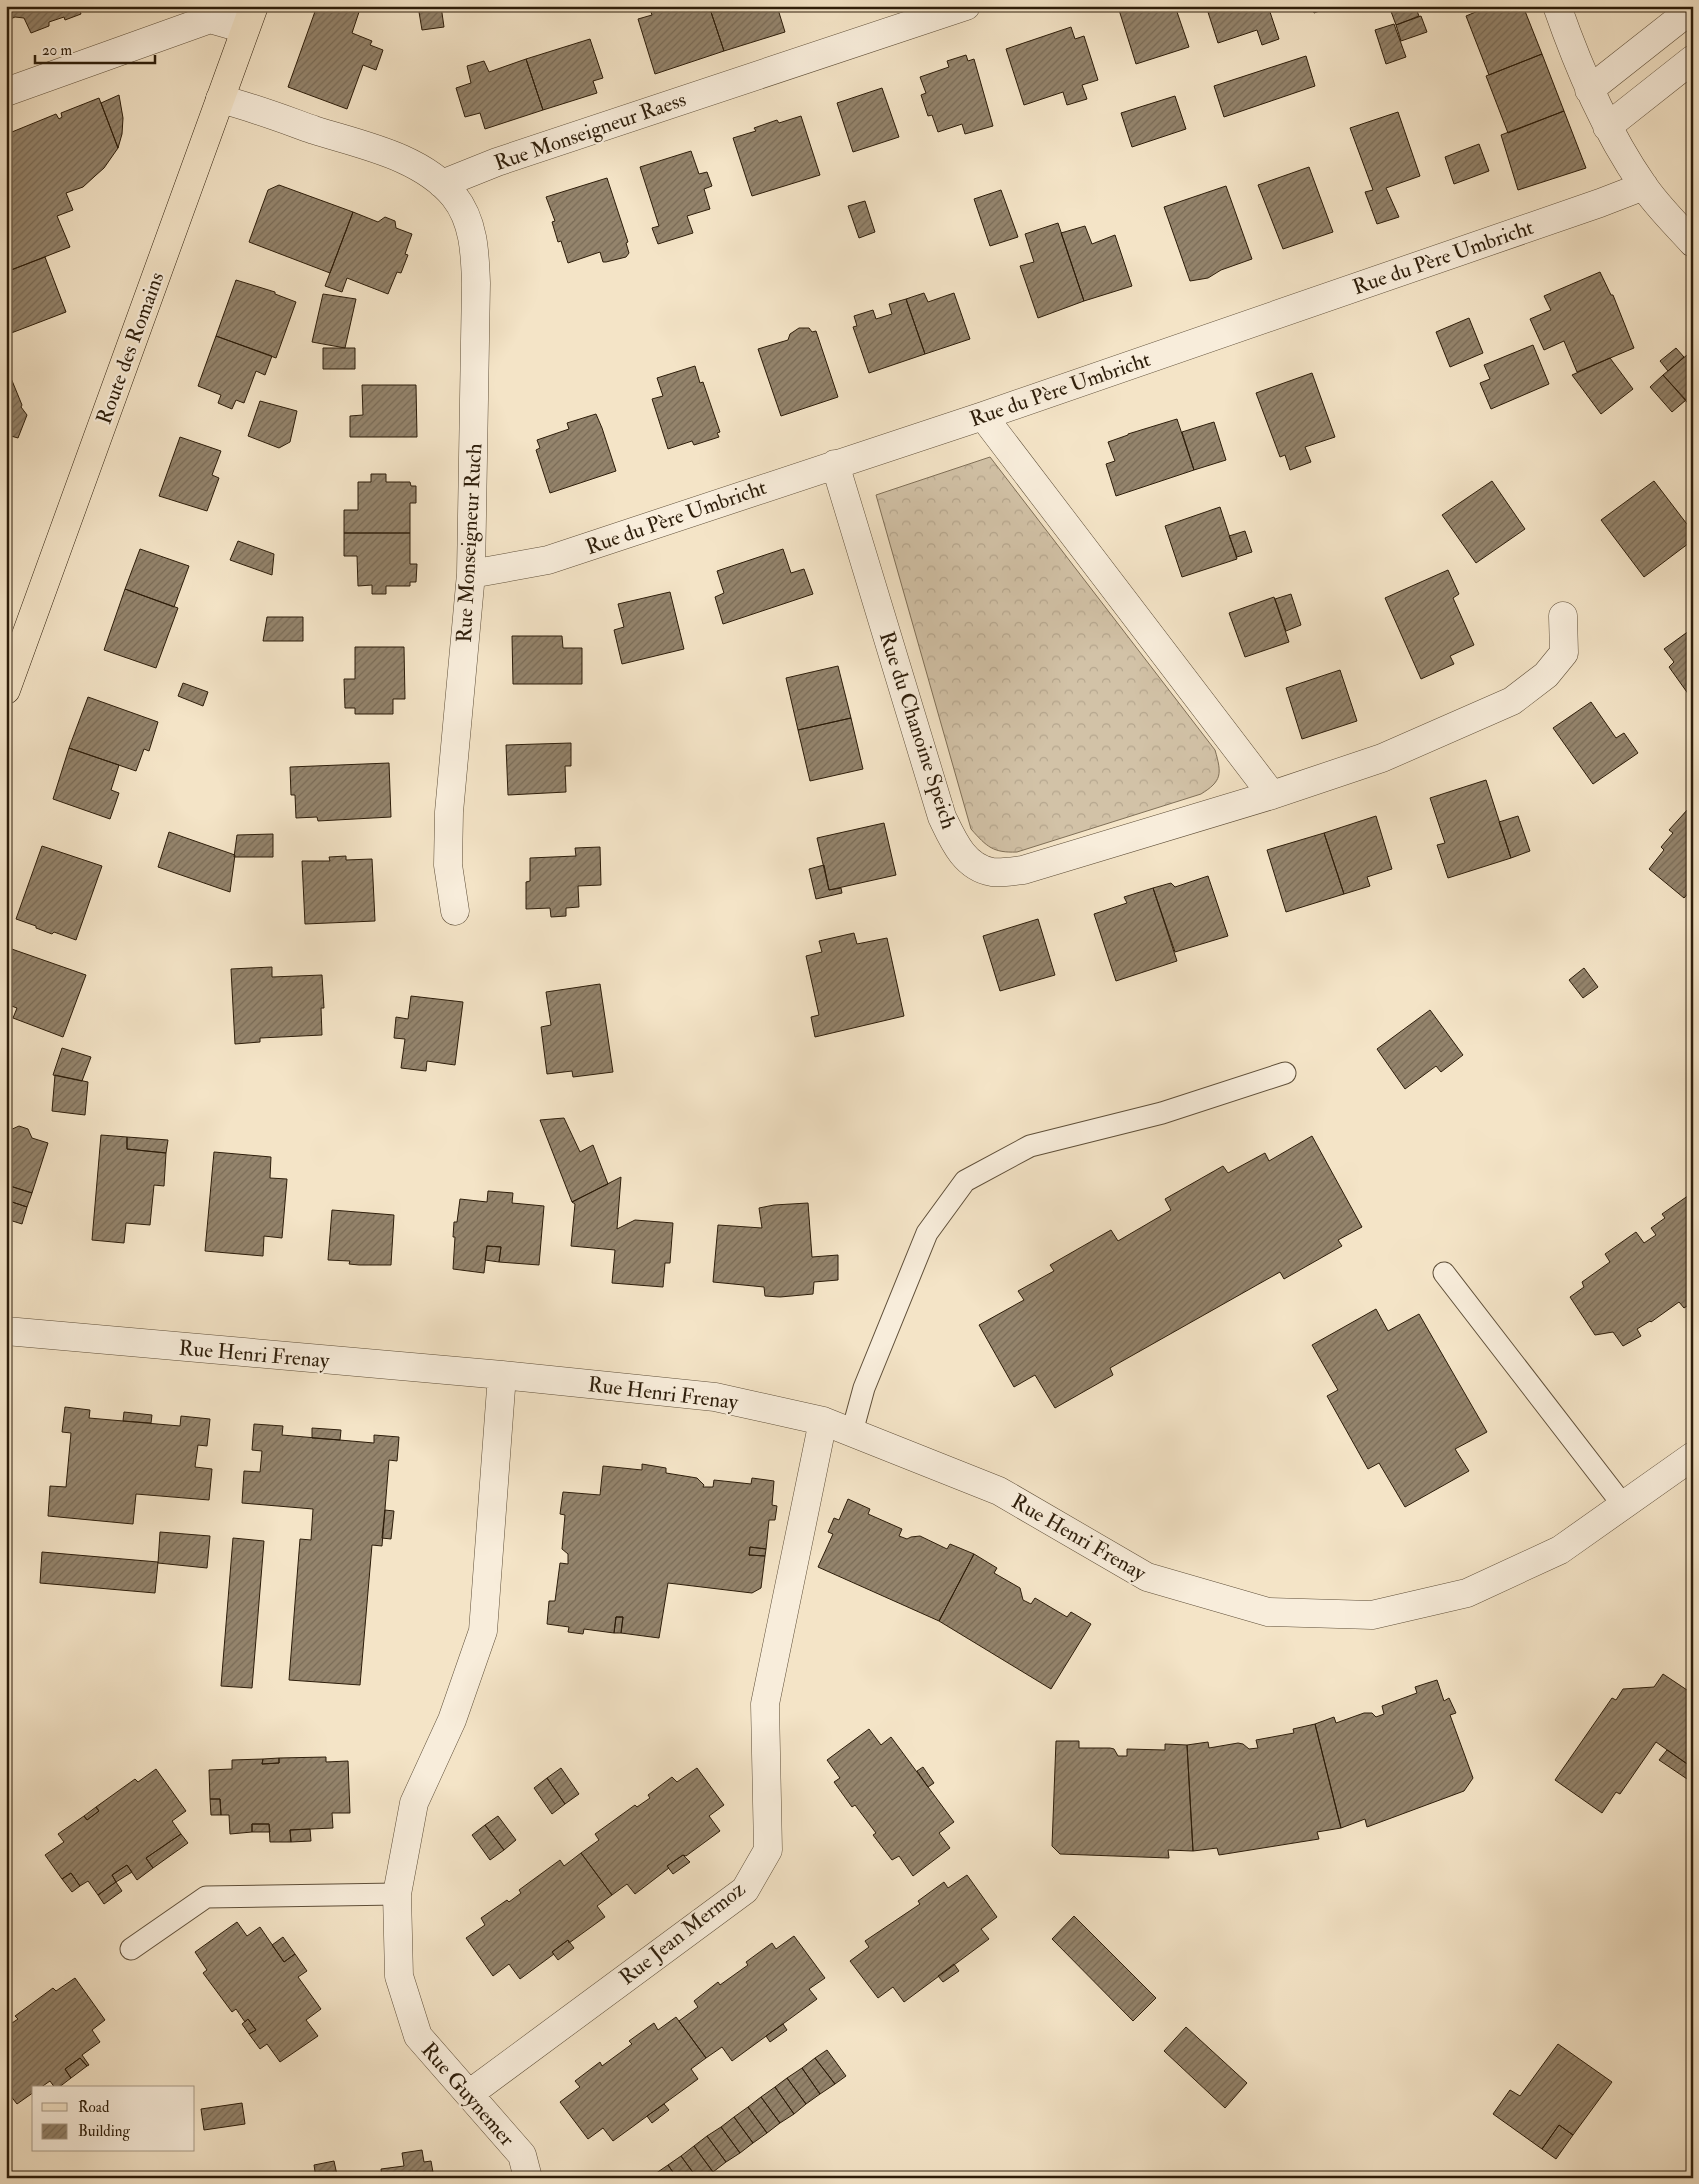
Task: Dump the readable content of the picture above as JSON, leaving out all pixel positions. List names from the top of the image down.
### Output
{
  "streets": {
    "main road": ["Route des Romains"],
    "street": [
      "Rue Monseigneur Raess",
      "Rue du Père Umbricht",
      "Rue Monseigneur Ruch",
      "Rue du Chanoine Speich",
      "Rue Henri Frenay",
      "Rue Jean Mermoz",
      "Rue Guynemer"
    ]
  },
  "crossings": [
    ["Rue Monseigneur Raess", "Rue Monseigneur Ruch"],
    ["Rue du Père Umbricht", "Rue Monseigneur Ruch"],
    ["Rue du Père Umbricht", "Rue du Chanoine Speich"],
    ["Rue Henri Frenay", "Rue Jean Mermoz"],
    ["Rue Henri Frenay", "Rue Guynemer"],
    ["Rue Jean Mermoz", "Rue Guynemer"]
  ],
  "legend": ["Road", "Building"],
  "scale_bar": "20 m"
}
